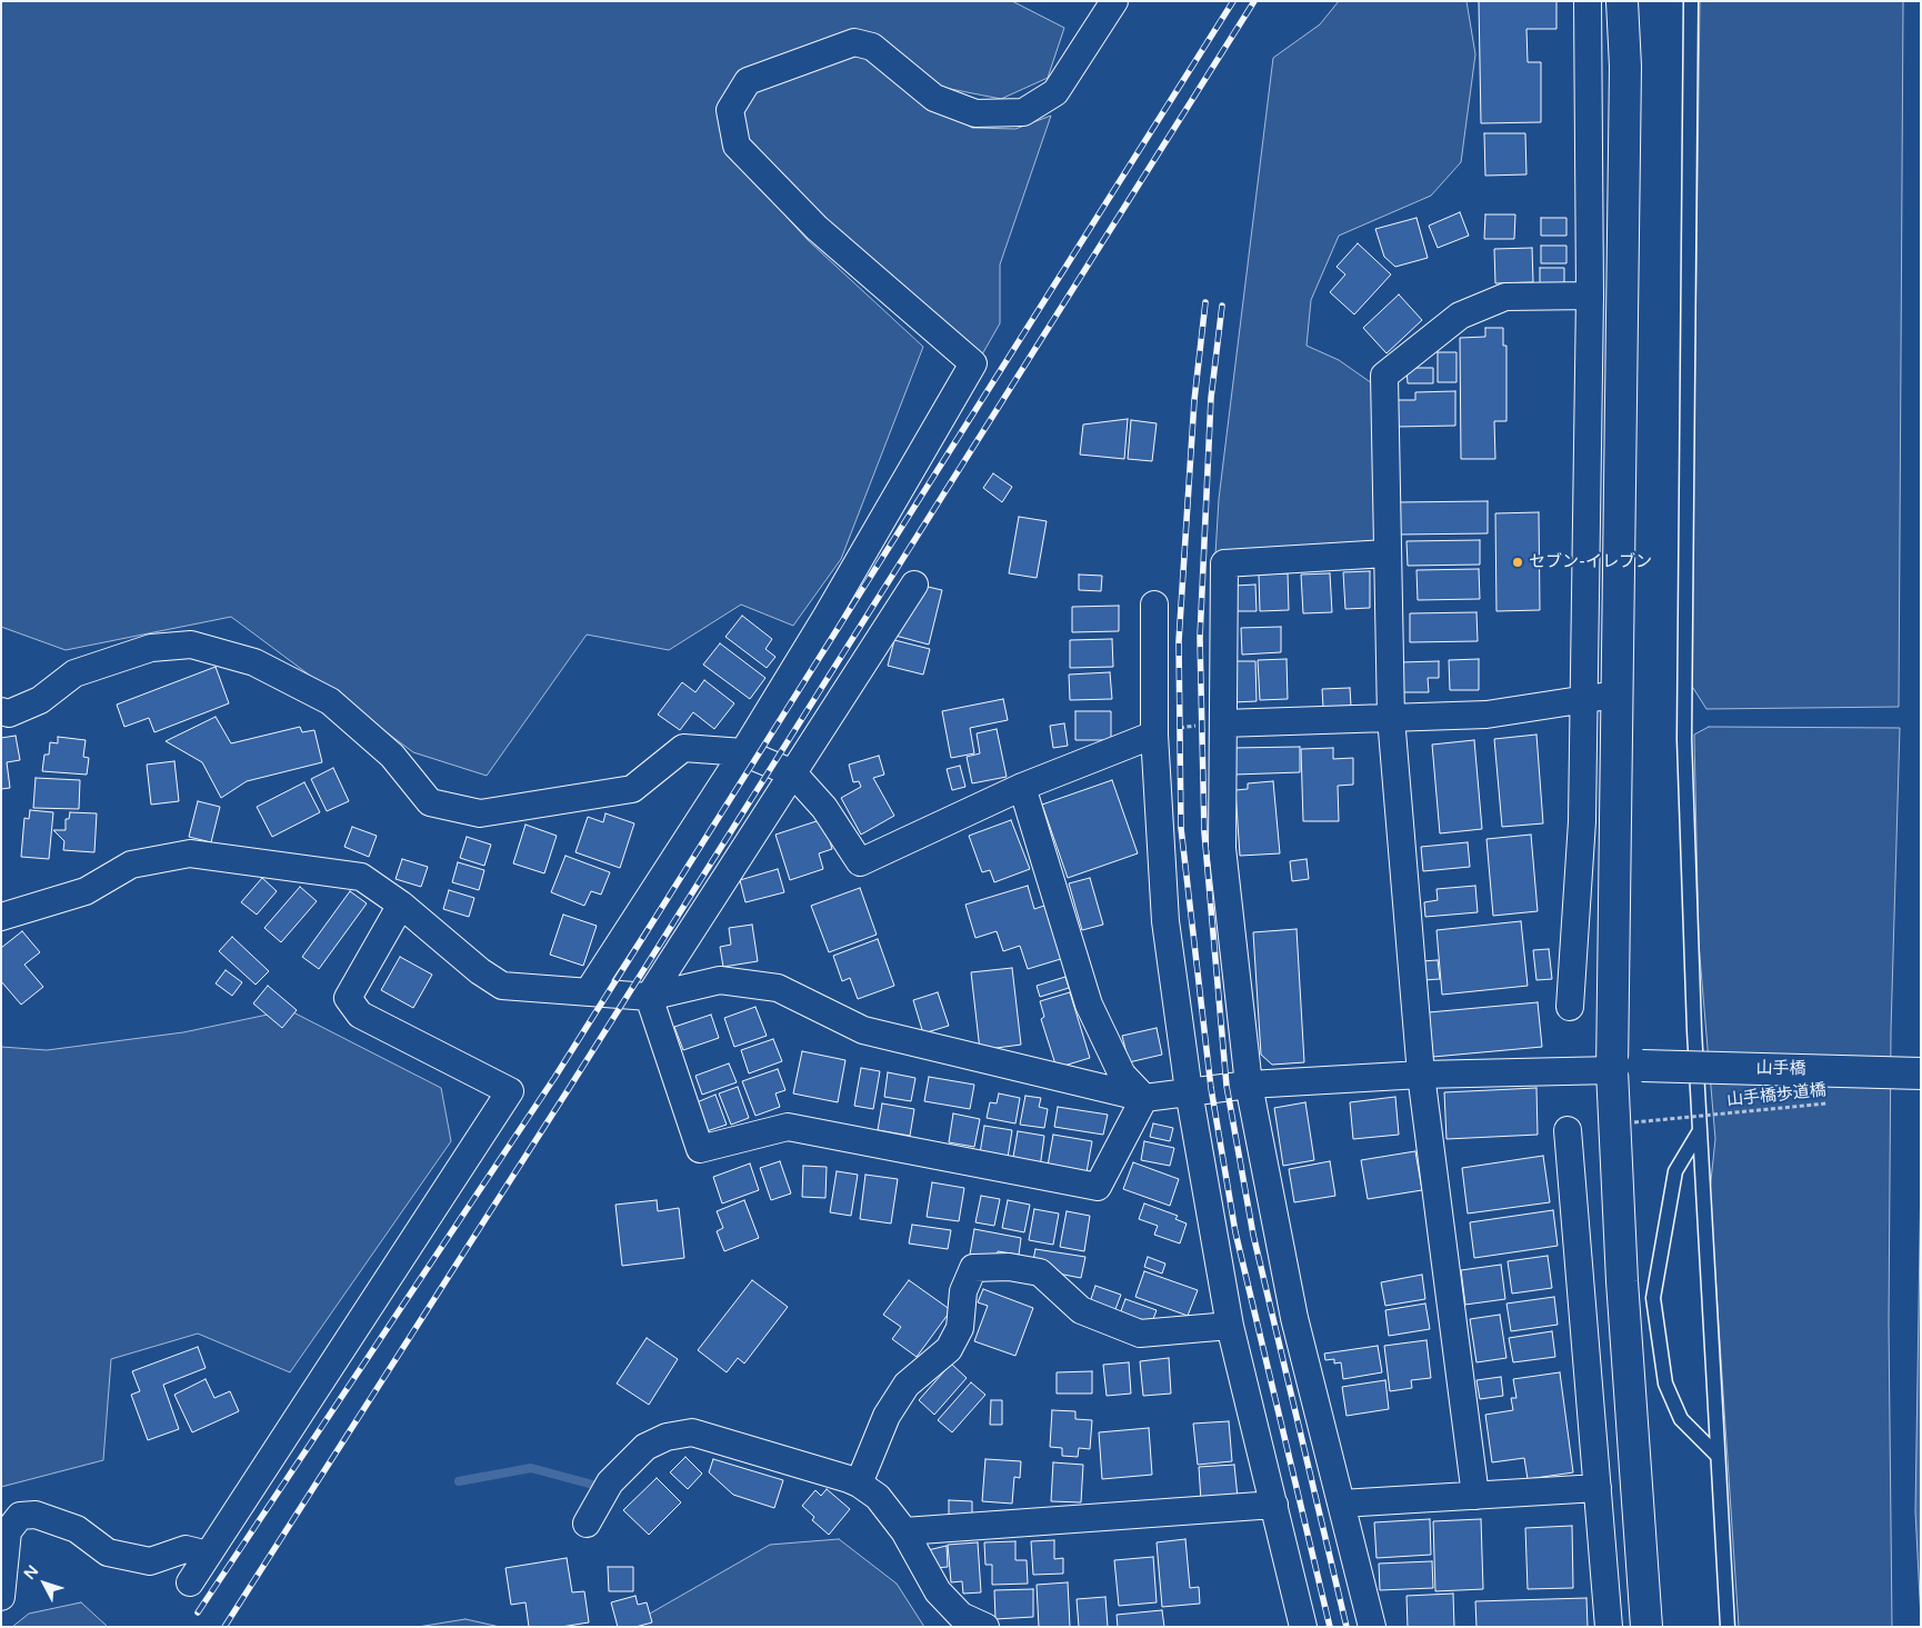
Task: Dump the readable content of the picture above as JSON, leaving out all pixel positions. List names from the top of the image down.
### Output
{
  "streets": {
    "street": ["山手橋"],
    "path": ["山手橋歩道橋"]
  },
  "places": ["セブン-イレブン"],
  "north": "top left"
}
